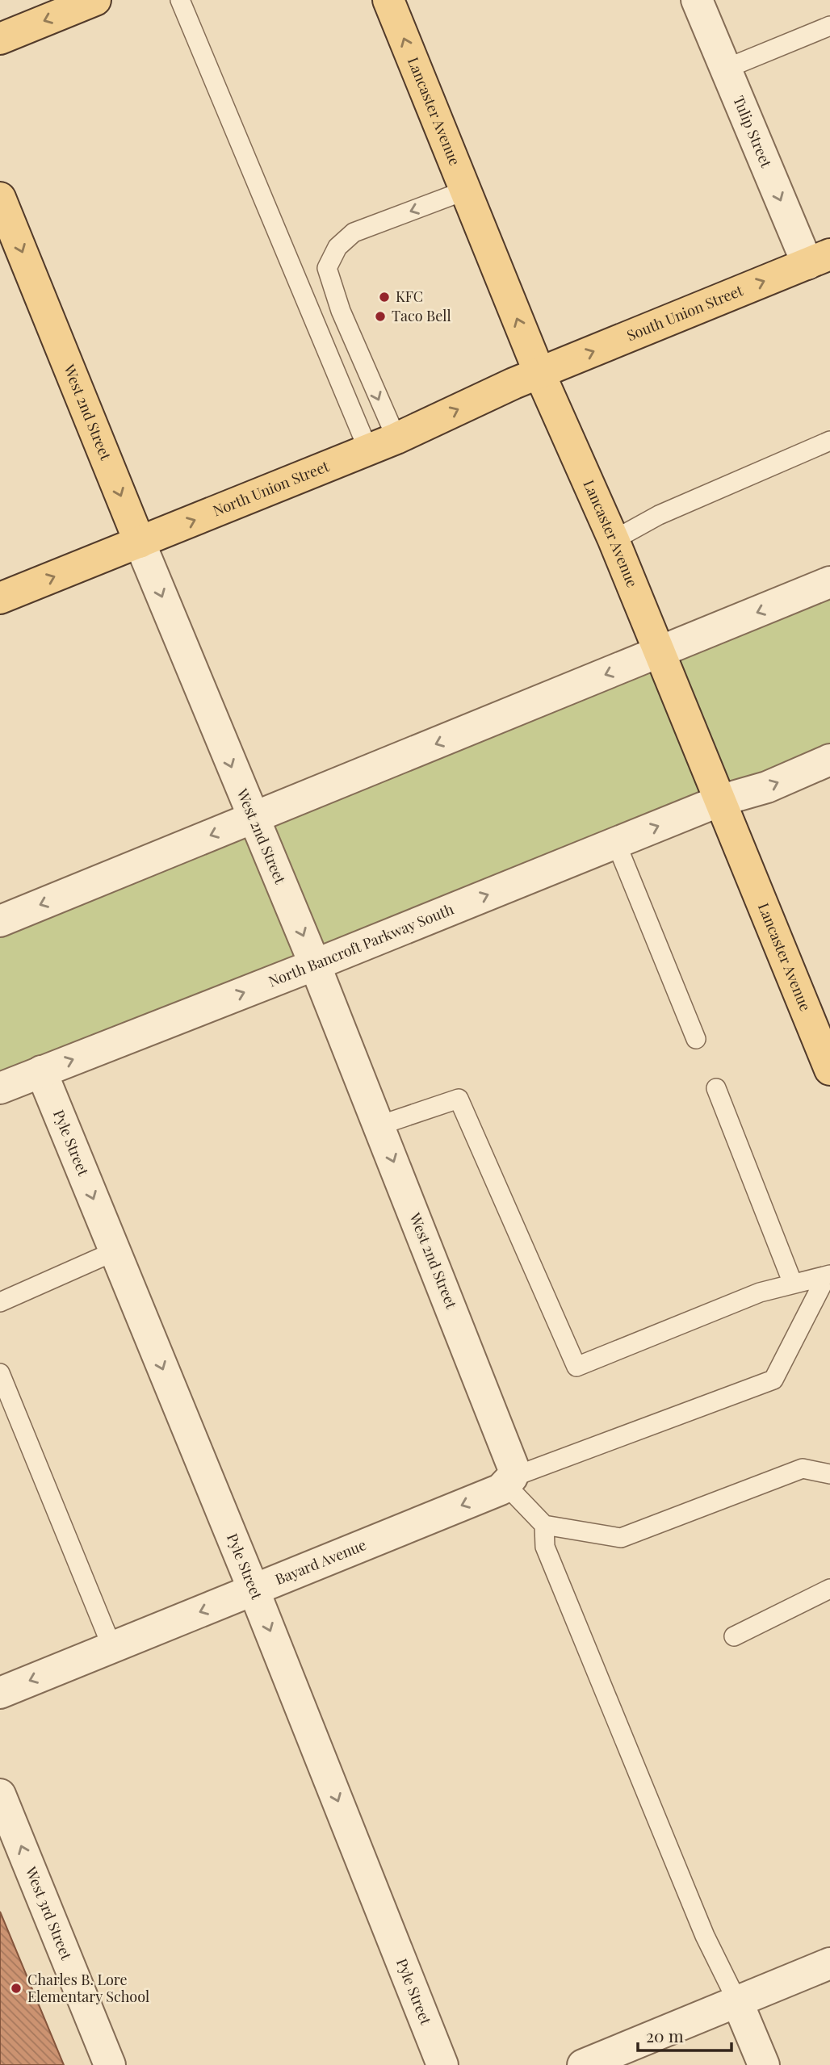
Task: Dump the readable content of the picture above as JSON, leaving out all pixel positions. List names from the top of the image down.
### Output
{
  "streets": {
    "main road": [
      "Lancaster Avenue",
      "South Union Street",
      "West 2nd Street",
      "North Union Street"
    ],
    "street": [
      "Tulip Street",
      "North Bancroft Parkway South",
      "Pyle Street",
      "Bayard Avenue",
      "West 3rd Street"
    ]
  },
  "crossings": [
    ["Lancaster Avenue", "South Union Street"],
    ["Lancaster Avenue", "North Union Street"],
    ["Lancaster Avenue", "North Bancroft Parkway South"],
    ["Tulip Street", "South Union Street"],
    ["South Union Street", "North Union Street"],
    ["West 2nd Street", "North Union Street"],
    ["West 2nd Street", "North Bancroft Parkway South"],
    ["West 2nd Street", "Bayard Avenue"],
    ["North Bancroft Parkway South", "Pyle Street"],
    ["Pyle Street", "Bayard Avenue"]
  ],
  "one_way": [
    "Tulip Street",
    "South Union Street",
    "West 2nd Street",
    "North Union Street",
    "Pyle Street",
    "Bayard Avenue",
    "West 3rd Street"
  ],
  "places": ["KFC", "Taco Bell", "Charles B. Lore Elementary School"],
  "scale_bar": "20 m"
}
